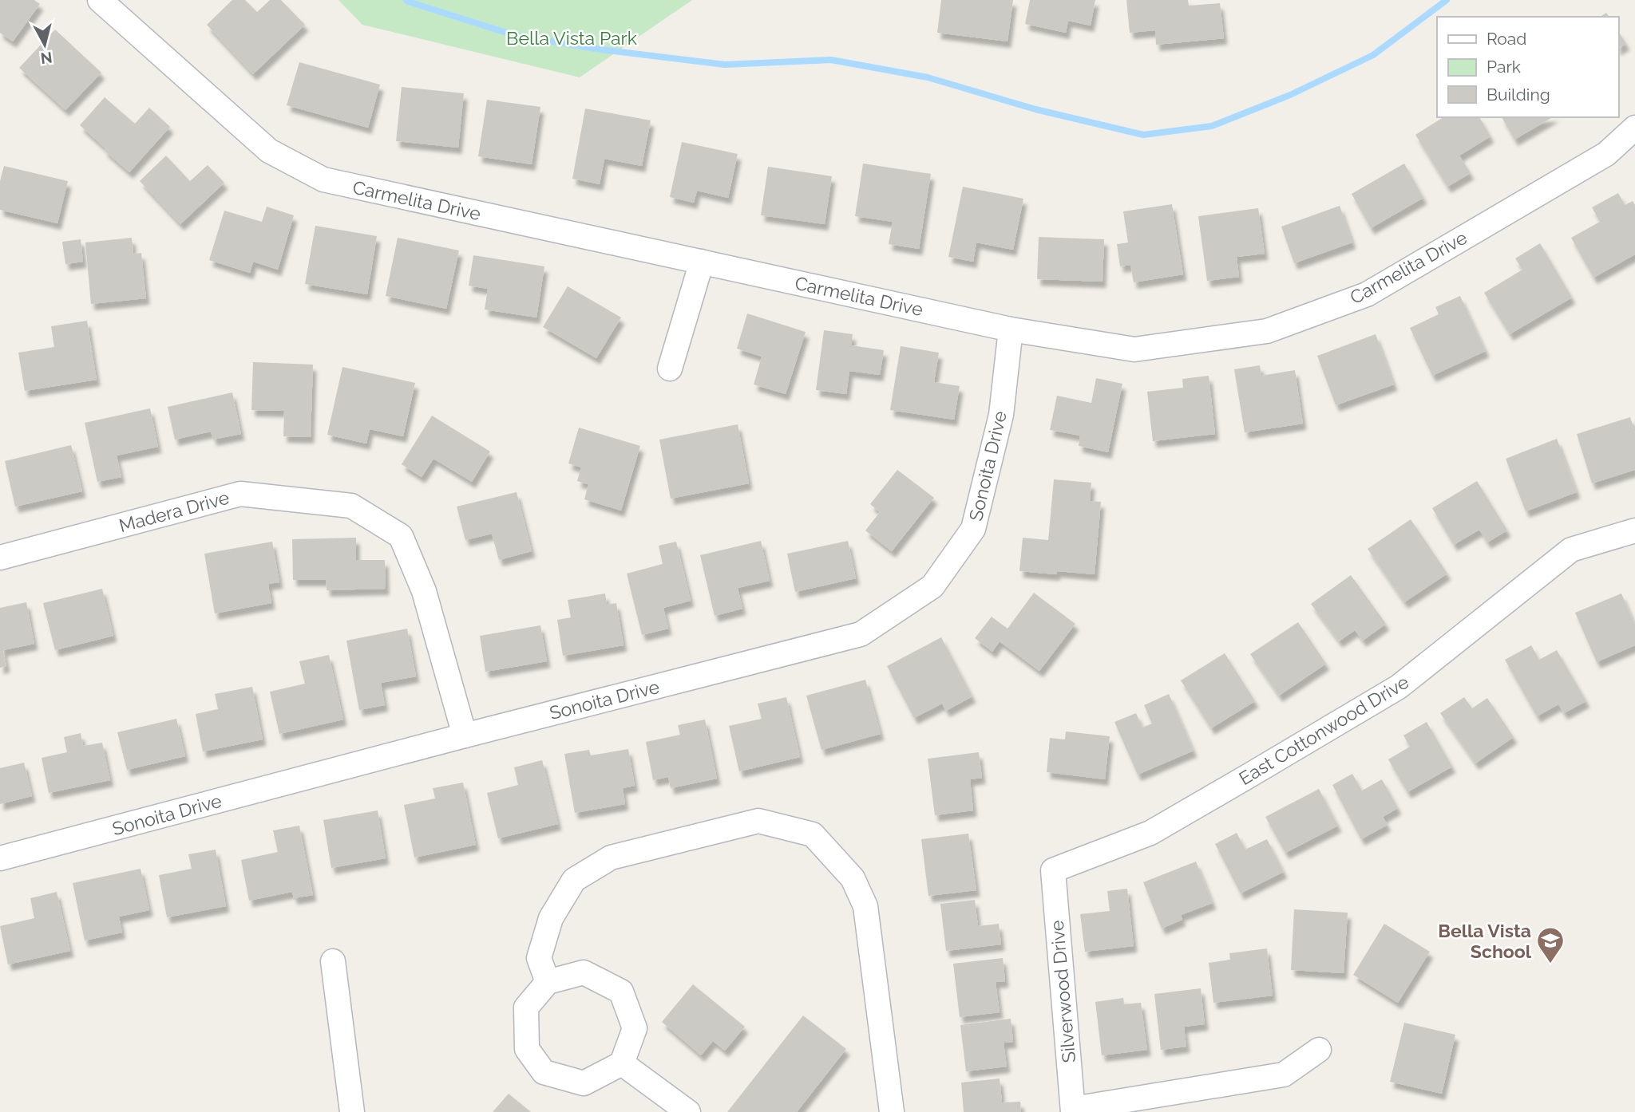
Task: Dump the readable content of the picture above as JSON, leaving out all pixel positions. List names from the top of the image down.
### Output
{
  "streets": {
    "street": [
      "Carmelita Drive",
      "Sonoita Drive",
      "Madera Drive",
      "East Cottonwood Drive",
      "Silverwood Drive"
    ]
  },
  "crossings": [
    ["Carmelita Drive", "Sonoita Drive"],
    ["Sonoita Drive", "Madera Drive"],
    ["East Cottonwood Drive", "Silverwood Drive"]
  ],
  "parks": ["Bella Vista Park"],
  "places": {
    "school or university": ["Bella Vista School"]
  },
  "legend": ["Road", "Park", "Building"],
  "north": "bottom"
}
